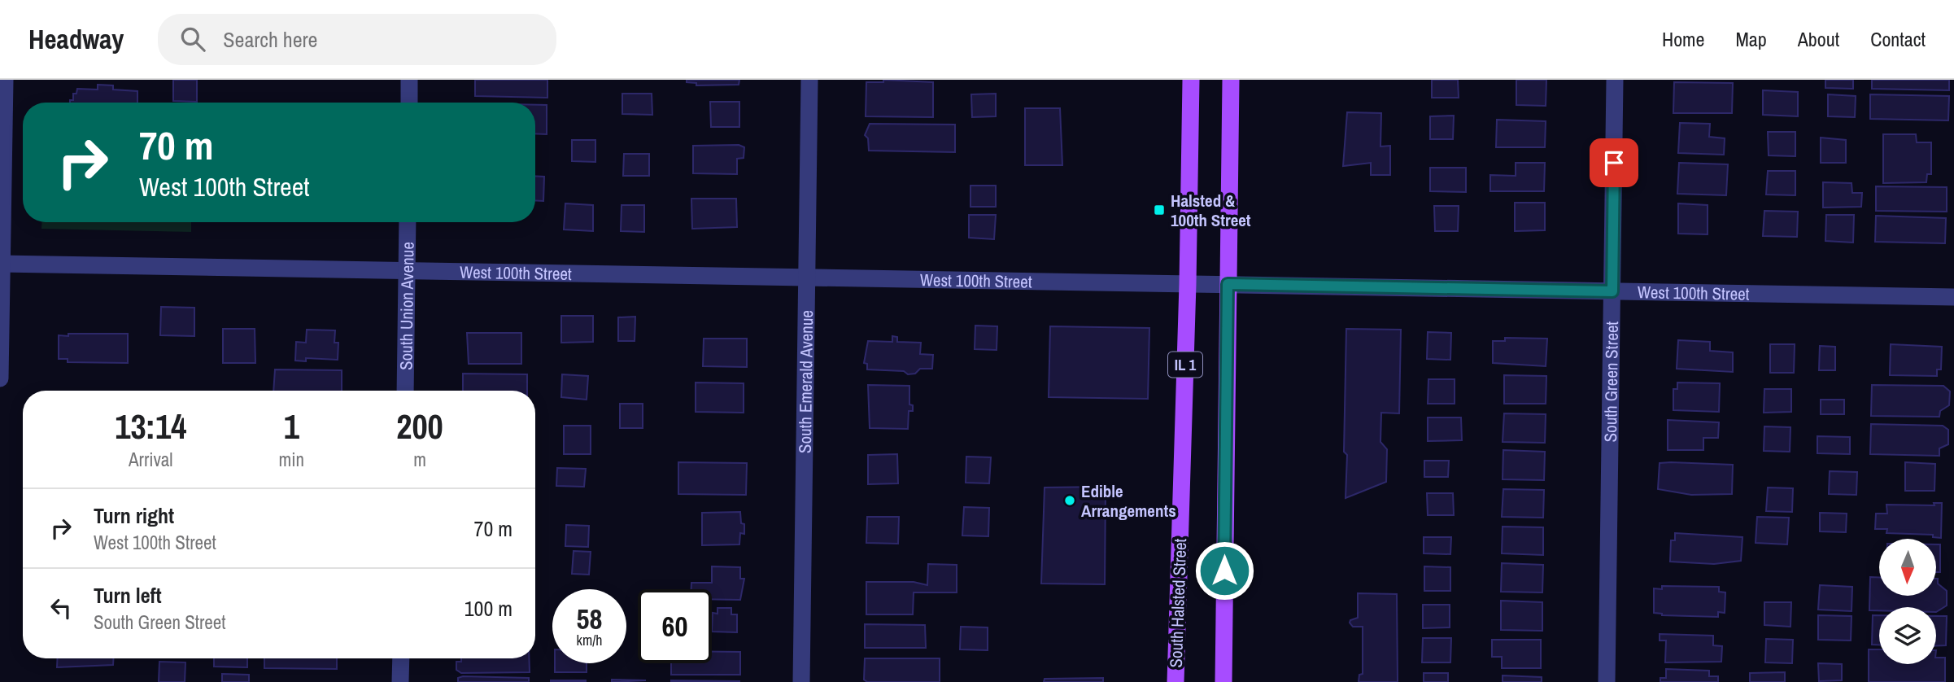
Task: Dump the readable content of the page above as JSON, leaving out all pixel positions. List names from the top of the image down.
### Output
{
  "streets": {
    "main road": ["IL 1", "South Halsted Street"],
    "street": [
      "West 100th Street",
      "South Union Avenue",
      "South Emerald Avenue",
      "South Green Street"
    ]
  },
  "crossings": [
    ["West 100th Street", "South Union Avenue"],
    ["West 100th Street", "IL 1"],
    ["West 100th Street", "South Emerald Avenue"],
    ["West 100th Street", "South Green Street"],
    ["West 100th Street", "South Halsted Street"]
  ],
  "places": {
    "transit": ["Halsted & 100th Street"],
    "other": ["Edible Arrangements"]
  },
  "north": "bottom",
  "page": {
    "header": "Headway",
    "search": "Search here",
    "nav": [
      "Home",
      "Map",
      "About",
      "Contact"
    ],
    "turn": ["70 m", "West 100th Street"],
    "eta": [
      "13:14",
      "Arrival",
      "1",
      "min",
      "200",
      "m"
    ],
    "list": [
      {
        "name": "Turn right",
        "note": "West 100th Street",
        "value": "70 m"
      },
      {
        "name": "Turn left",
        "note": "South Green Street",
        "value": "100 m"
      }
    ],
    "speed": "58 km/h",
    "limit": "60"
  }
}
